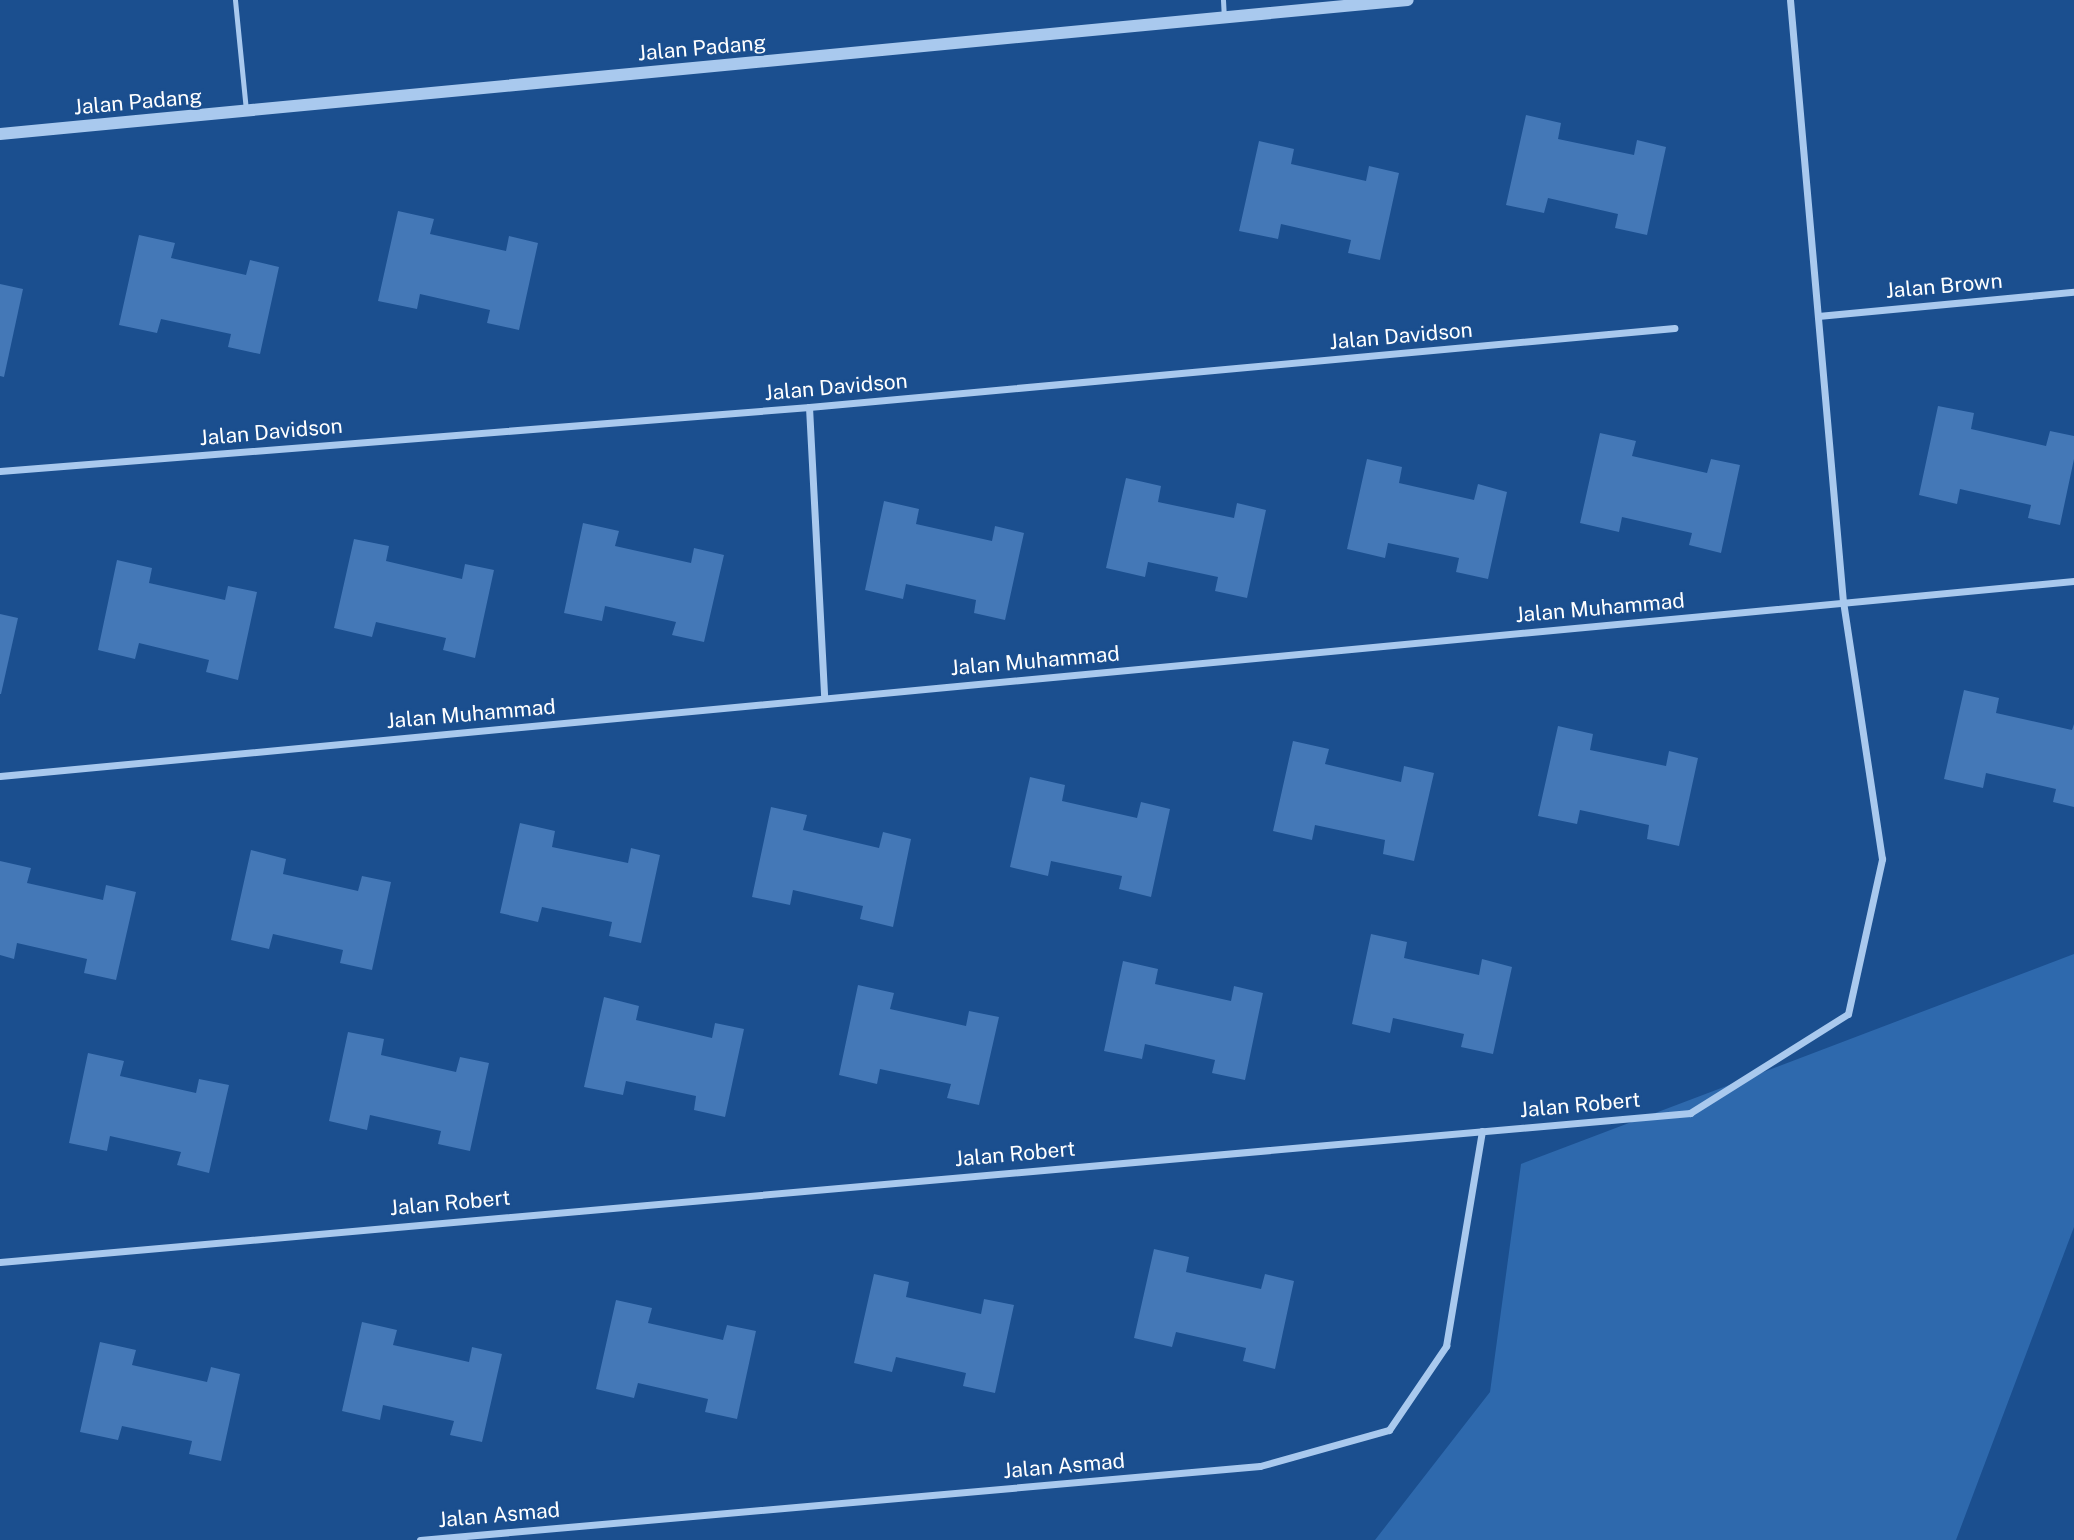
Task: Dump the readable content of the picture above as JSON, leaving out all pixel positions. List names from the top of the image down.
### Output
{
  "streets": {
    "street": [
      "Jalan Padang",
      "Jalan Brown",
      "Jalan Davidson",
      "Jalan Muhammad",
      "Jalan Robert",
      "Jalan Asmad"
    ]
  },
  "crossings": [
    ["Jalan Muhammad", "Jalan Robert"],
    ["Jalan Robert", "Jalan Asmad"]
  ]
}
